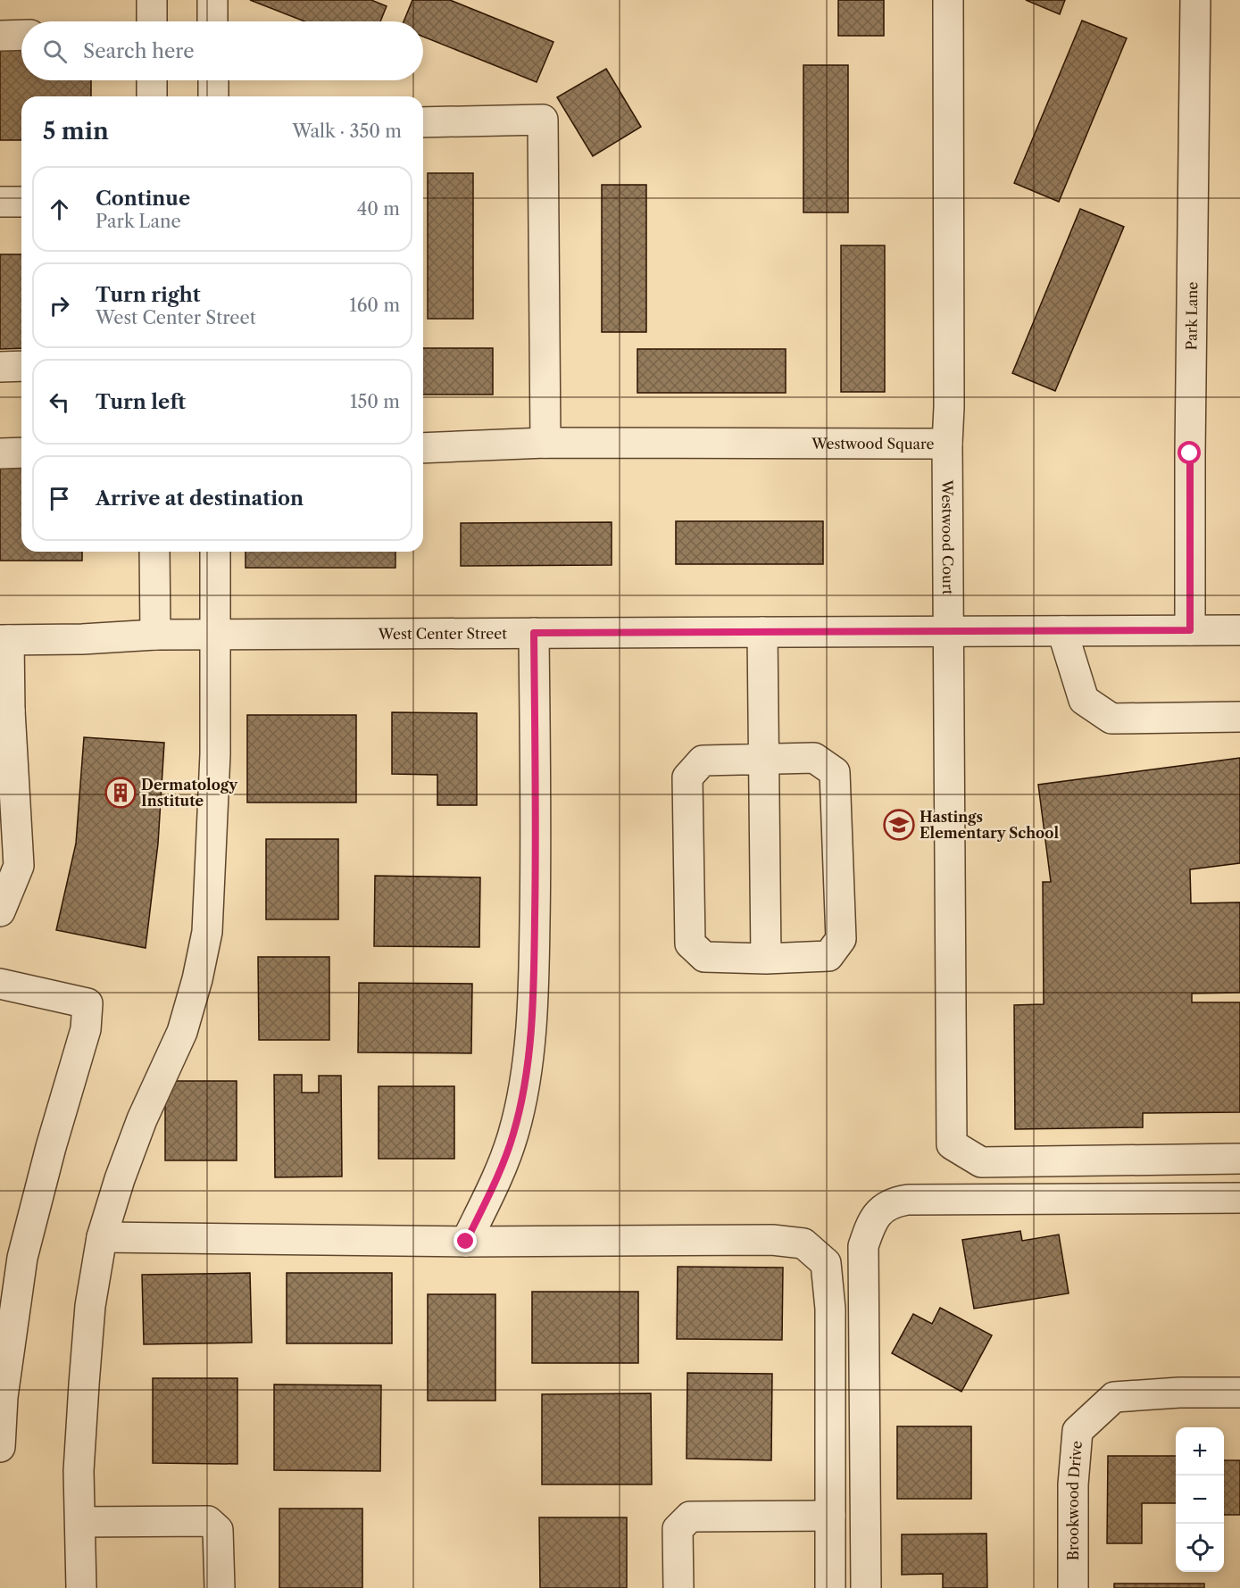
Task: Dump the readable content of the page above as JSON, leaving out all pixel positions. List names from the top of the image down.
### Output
{
  "streets": {
    "street": [
      "Park Lane",
      "Westwood Square",
      "Westwood Court",
      "West Center Street",
      "Brookwood Drive"
    ]
  },
  "crossings": [
    ["Park Lane", "West Center Street"],
    ["Westwood Square", "Westwood Court"],
    ["Westwood Court", "West Center Street"]
  ],
  "places": {
    "building": ["Dermatology Institute"],
    "school or university": ["Hastings Elementary School"]
  },
  "page": {
    "search": "Search here",
    "heading": ["5 min", "Walk · 350 m"],
    "list": [
      ["Continue", "Park Lane", "40 m"],
      ["Turn right", "West Center Street", "160 m"],
      ["Turn left", "150 m"],
      "Arrive at destination"
    ],
    "map_buttons": ["+", "−"]
  }
}
